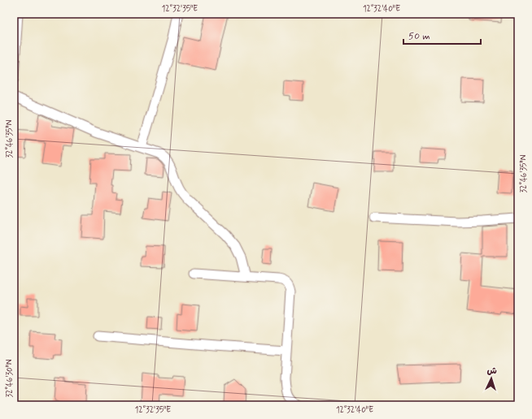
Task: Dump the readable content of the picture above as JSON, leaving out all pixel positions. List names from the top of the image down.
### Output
{
  "scale_bar": "50 m",
  "north": "top",
  "coordinates": [
    "12°32'35\"E",
    "12°32'40\"E",
    "32°46'35\"N",
    "32°46'30\"N"
  ]
}
